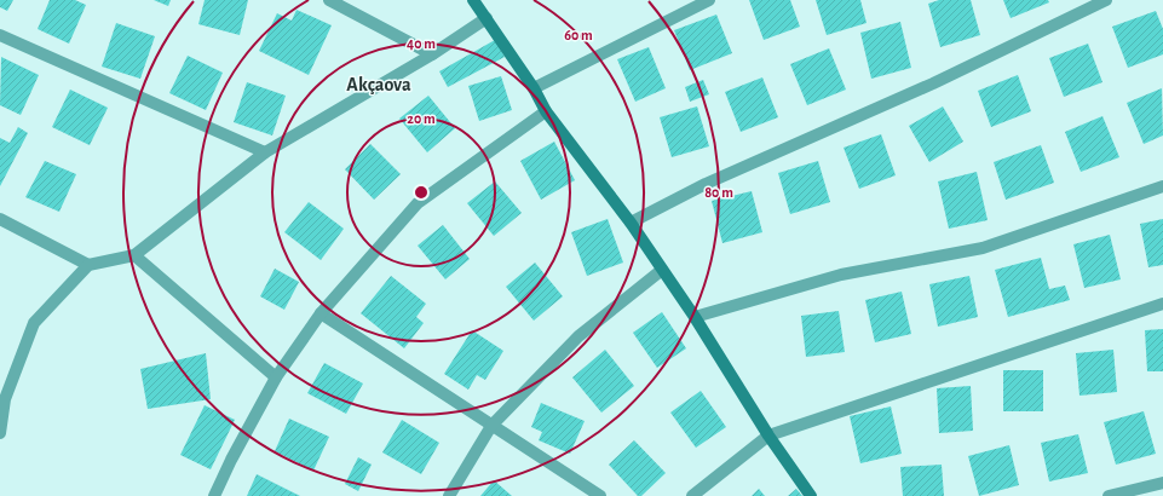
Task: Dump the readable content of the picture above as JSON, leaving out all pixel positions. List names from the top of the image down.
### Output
{
  "districts": ["Akçaova"],
  "rings": [
    "60 m",
    "40 m",
    "20 m",
    "80 m"
  ]
}
